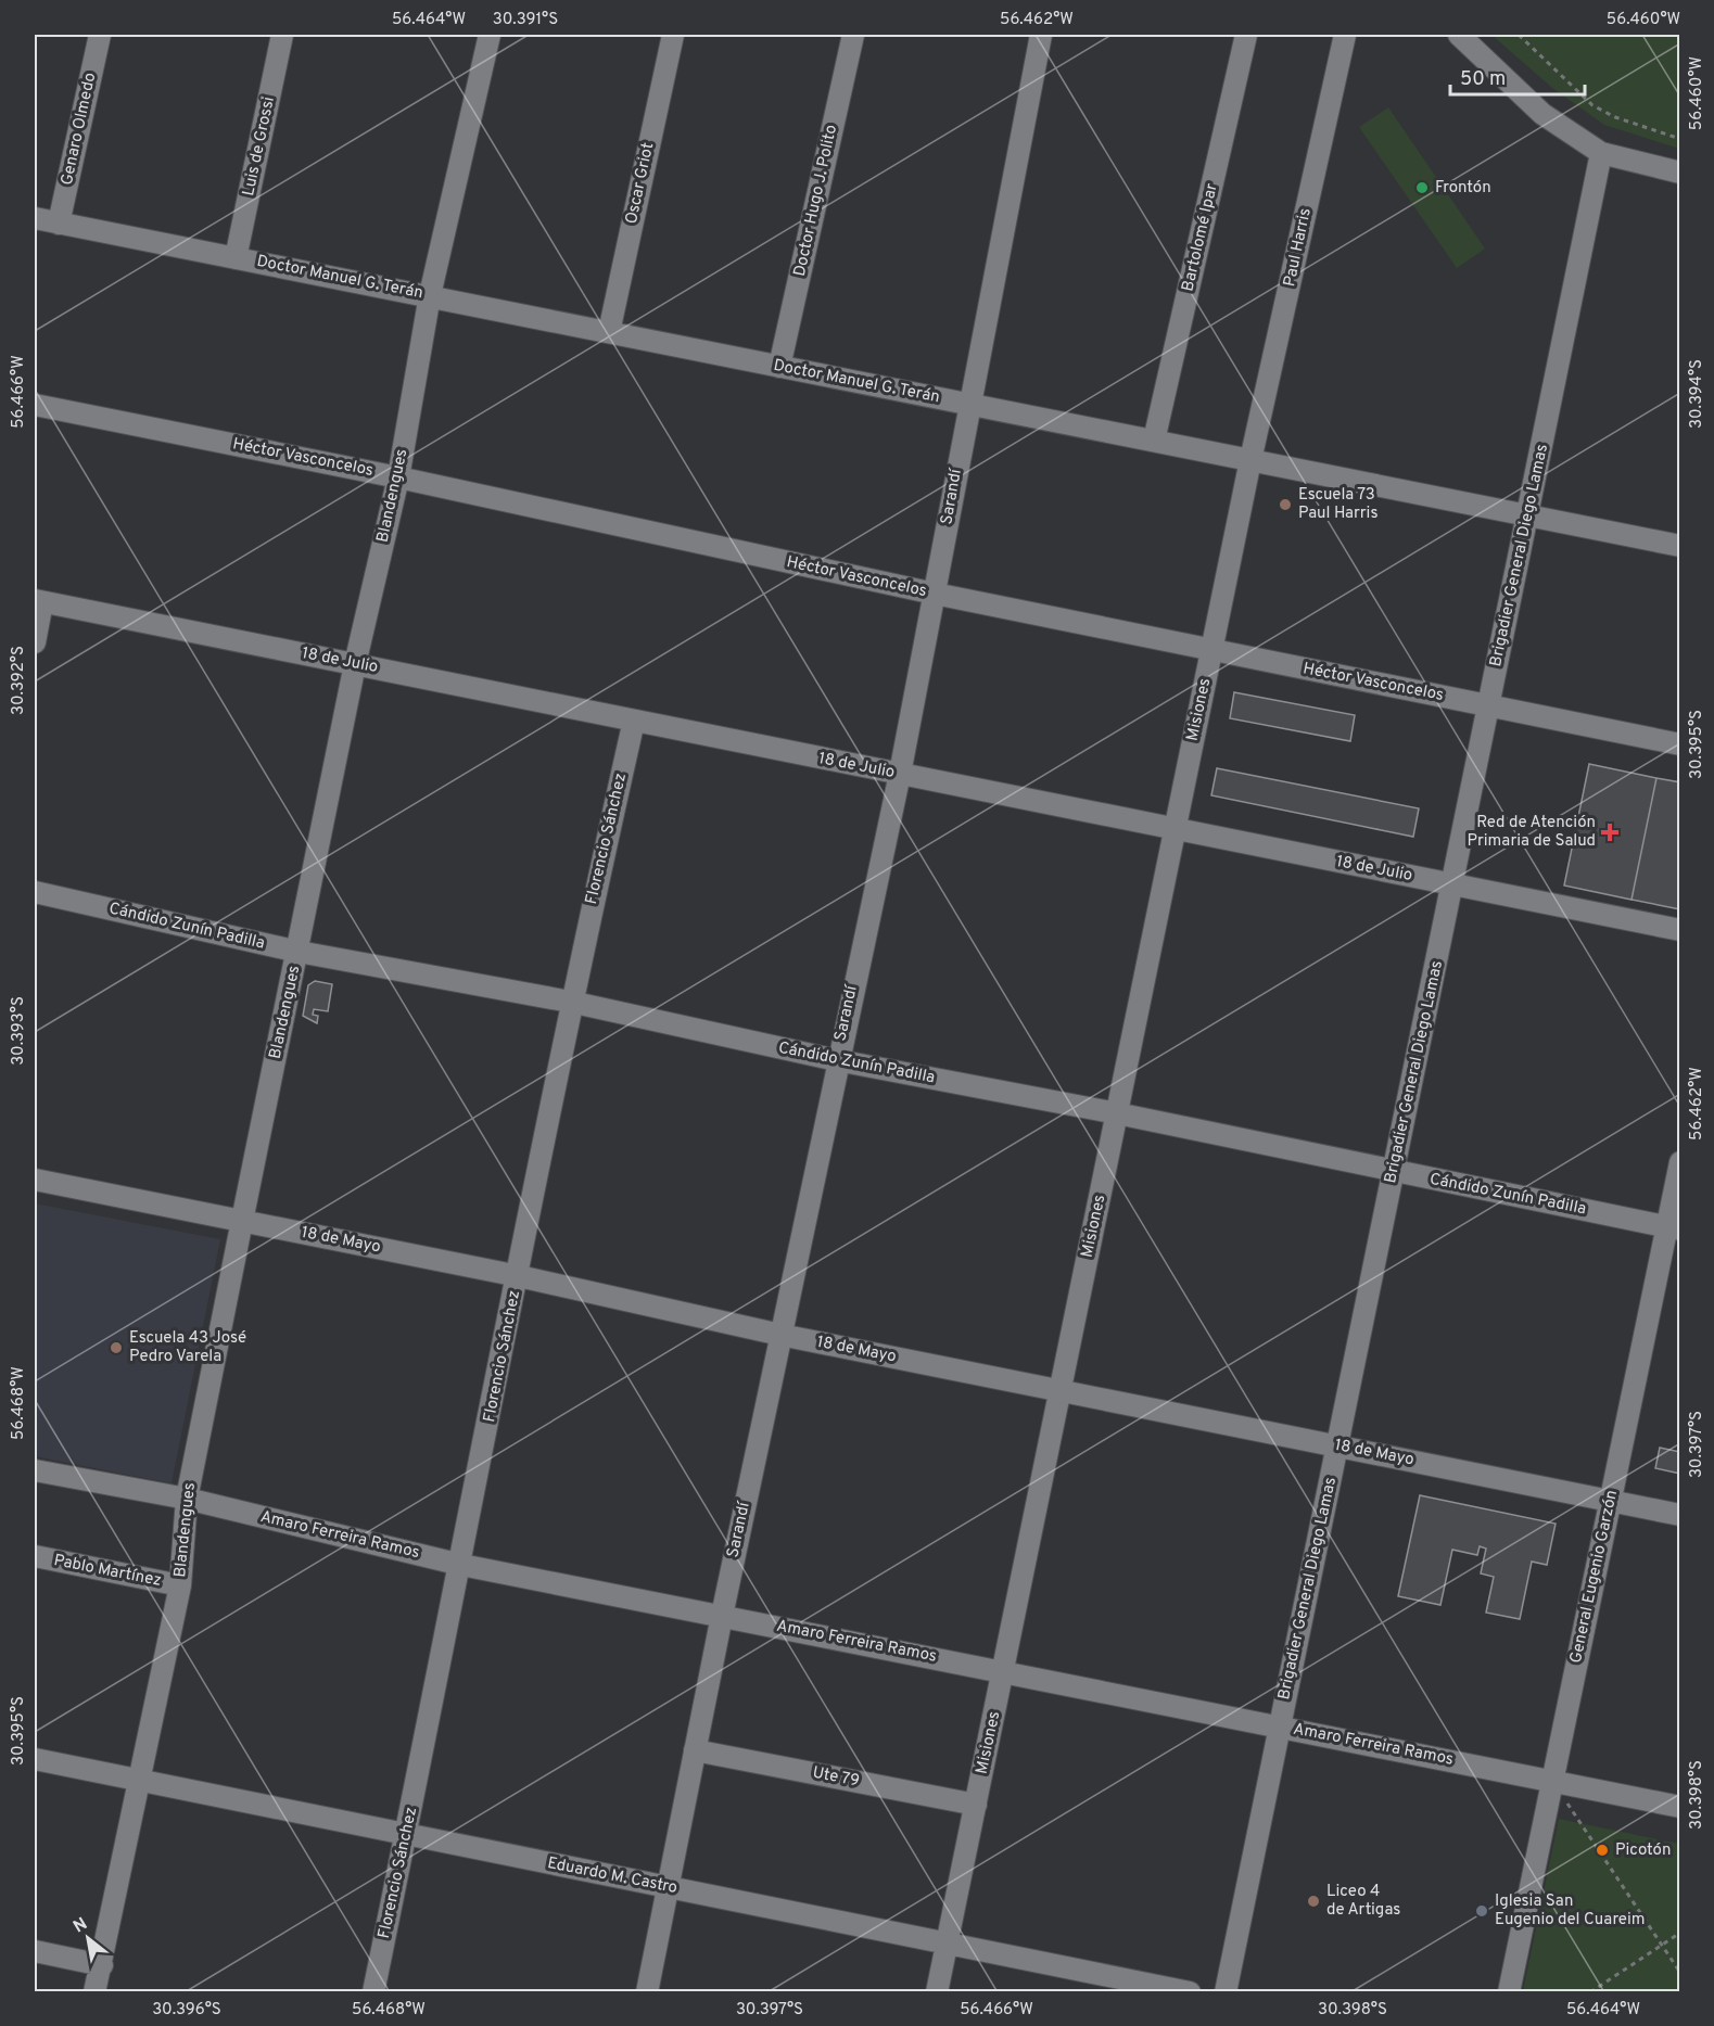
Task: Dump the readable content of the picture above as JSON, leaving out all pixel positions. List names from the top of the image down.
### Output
{
  "streets": {
    "street": [
      "Genaro Olmedo",
      "Luis de Grossi",
      "Oscar Griot",
      "Doctor Hugo J. Polito",
      "Bartolomé Ipar",
      "Paul Harris",
      "Doctor Manuel G. Terán",
      "Héctor Vasconcelos",
      "Blandengues",
      "Sarandí",
      "Brigadier General Diego Lamas",
      "18 de Julio",
      "Misiones",
      "Florencio Sánchez",
      "Cándido Zunín Padilla",
      "18 de Mayo",
      "Amaro Ferreira Ramos",
      "Pablo Martínez",
      "General Eugenio Garzón",
      "Ute 79",
      "Eduardo M. Castro"
    ]
  },
  "crossings": [
    ["Genaro Olmedo", "Doctor Manuel G. Terán"],
    ["Luis de Grossi", "Doctor Manuel G. Terán"],
    ["Oscar Griot", "Doctor Manuel G. Terán"],
    ["Doctor Hugo J. Polito", "Doctor Manuel G. Terán"],
    ["Bartolomé Ipar", "Doctor Manuel G. Terán"],
    ["Paul Harris", "Doctor Manuel G. Terán"],
    ["Paul Harris", "Misiones"],
    ["Doctor Manuel G. Terán", "Blandengues"],
    ["Doctor Manuel G. Terán", "Sarandí"],
    ["Doctor Manuel G. Terán", "Brigadier General Diego Lamas"],
    ["Doctor Manuel G. Terán", "Misiones"],
    ["Héctor Vasconcelos", "Blandengues"],
    ["Héctor Vasconcelos", "Sarandí"],
    ["Héctor Vasconcelos", "Brigadier General Diego Lamas"],
    ["Héctor Vasconcelos", "Misiones"],
    ["Blandengues", "18 de Julio"],
    ["Blandengues", "Cándido Zunín Padilla"],
    ["Blandengues", "18 de Mayo"],
    ["Blandengues", "Amaro Ferreira Ramos"],
    ["Blandengues", "Pablo Martínez"],
    ["Blandengues", "Eduardo M. Castro"],
    ["Sarandí", "18 de Julio"],
    ["Sarandí", "Cándido Zunín Padilla"],
    ["Sarandí", "18 de Mayo"],
    ["Sarandí", "Amaro Ferreira Ramos"],
    ["Sarandí", "Ute 79"],
    ["Sarandí", "Eduardo M. Castro"],
    ["Brigadier General Diego Lamas", "18 de Julio"],
    ["Brigadier General Diego Lamas", "Cándido Zunín Padilla"],
    ["Brigadier General Diego Lamas", "18 de Mayo"],
    ["Brigadier General Diego Lamas", "Amaro Ferreira Ramos"],
    ["18 de Julio", "Misiones"],
    ["18 de Julio", "Florencio Sánchez"],
    ["Misiones", "Cándido Zunín Padilla"],
    ["Misiones", "18 de Mayo"],
    ["Misiones", "Amaro Ferreira Ramos"],
    ["Misiones", "Ute 79"],
    ["Misiones", "Eduardo M. Castro"],
    ["Florencio Sánchez", "Cándido Zunín Padilla"],
    ["Florencio Sánchez", "18 de Mayo"],
    ["Florencio Sánchez", "Amaro Ferreira Ramos"],
    ["Florencio Sánchez", "Eduardo M. Castro"],
    ["Cándido Zunín Padilla", "General Eugenio Garzón"],
    ["18 de Mayo", "General Eugenio Garzón"],
    ["Amaro Ferreira Ramos", "General Eugenio Garzón"]
  ],
  "places": {
    "other": [
      "Frontón",
      "Escuela 73 Paul Harris",
      "Escuela 43 José Pedro Varela",
      "Picotón",
      "Liceo 4 de Artigas",
      "Iglesia San Eugenio del Cuareim"
    ],
    "health": ["Red de Atención Primaria de Salud"]
  },
  "scale_bar": "50 m",
  "north": "top left",
  "coordinates": [
    "56.464°W",
    "30.391°S",
    "56.462°W",
    "56.460°W",
    "56.466°W",
    "30.394°S",
    "30.392°S",
    "30.395°S",
    "30.393°S",
    "56.468°W",
    "30.397°S",
    "30.398°S",
    "30.396°S"
  ]
}
